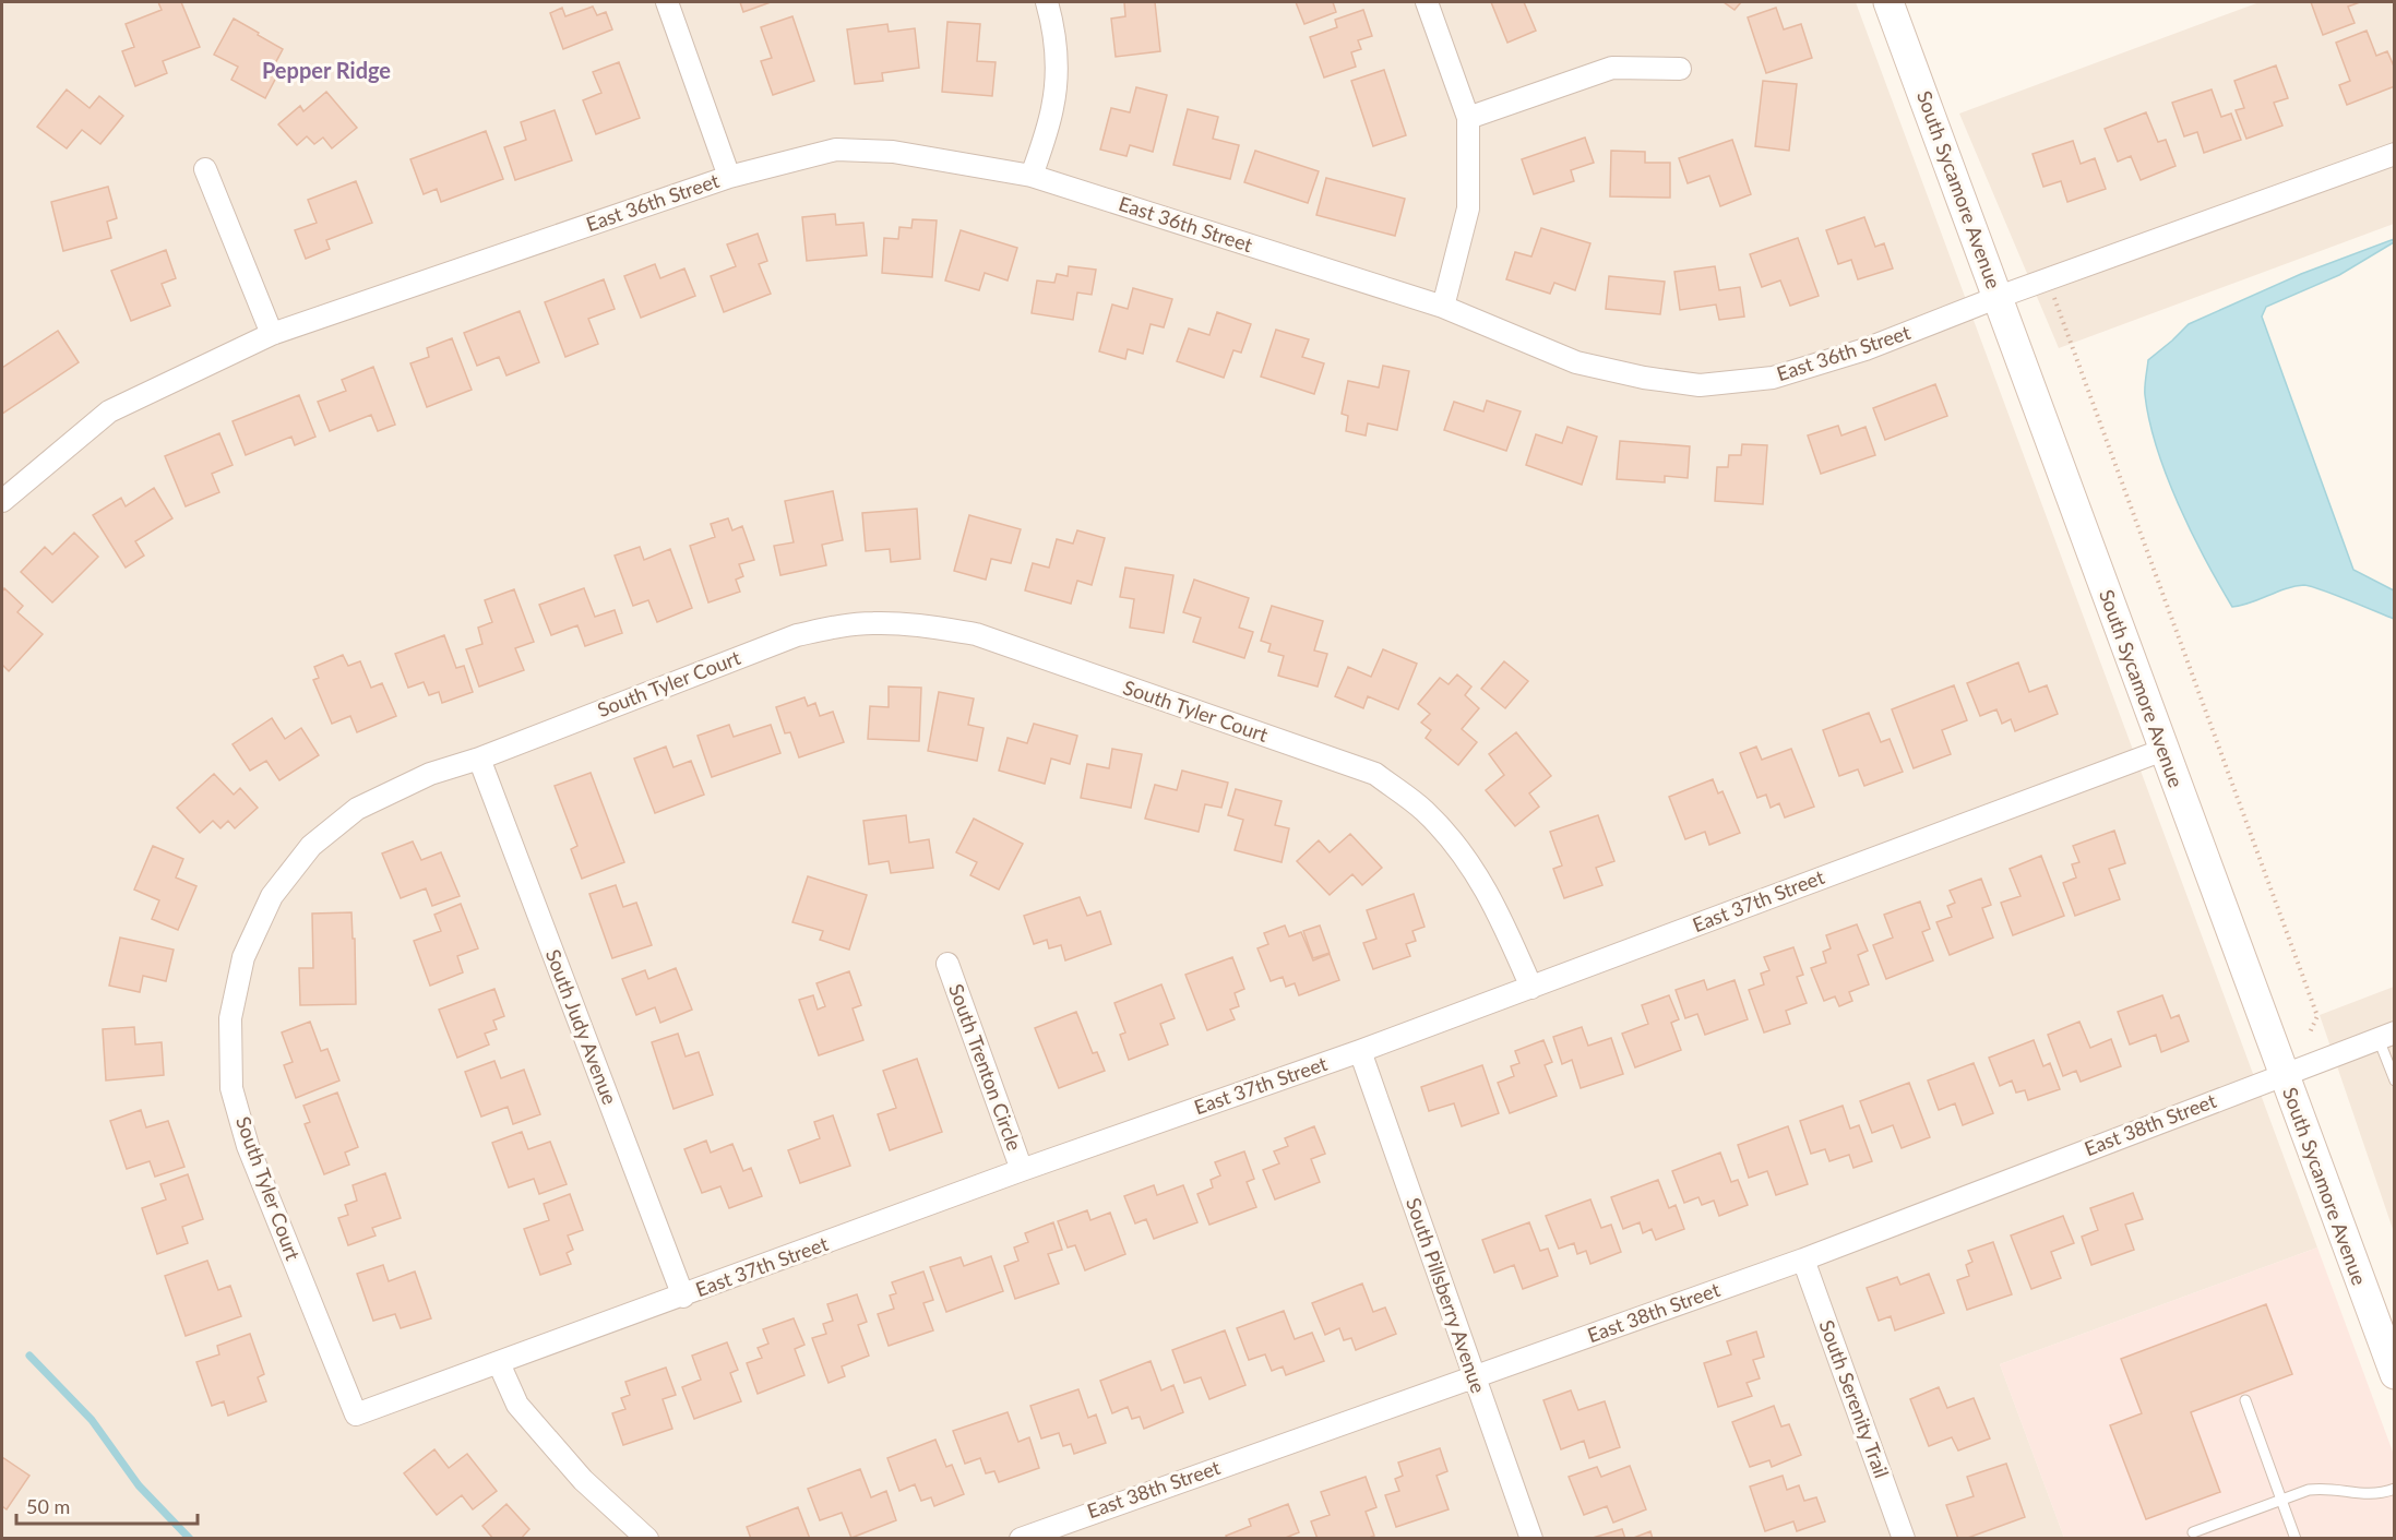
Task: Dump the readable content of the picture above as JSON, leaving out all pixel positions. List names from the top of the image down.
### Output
{
  "streets": {
    "main road": ["South Sycamore Avenue"],
    "street": [
      "East 36th Street",
      "South Tyler Court",
      "East 37th Street",
      "South Judy Avenue",
      "South Trenton Circle",
      "East 38th Street",
      "South Pillsberry Avenue",
      "South Serenity Trail"
    ]
  },
  "crossings": [
    ["South Sycamore Avenue", "East 36th Street"],
    ["South Sycamore Avenue", "East 37th Street"],
    ["South Sycamore Avenue", "East 38th Street"],
    ["South Tyler Court", "East 37th Street"],
    ["South Tyler Court", "South Judy Avenue"],
    ["East 37th Street", "South Judy Avenue"],
    ["East 37th Street", "South Trenton Circle"],
    ["East 37th Street", "South Pillsberry Avenue"],
    ["East 38th Street", "South Pillsberry Avenue"],
    ["East 38th Street", "South Serenity Trail"]
  ],
  "districts": ["Pepper Ridge"],
  "scale_bar": "50 m"
}
